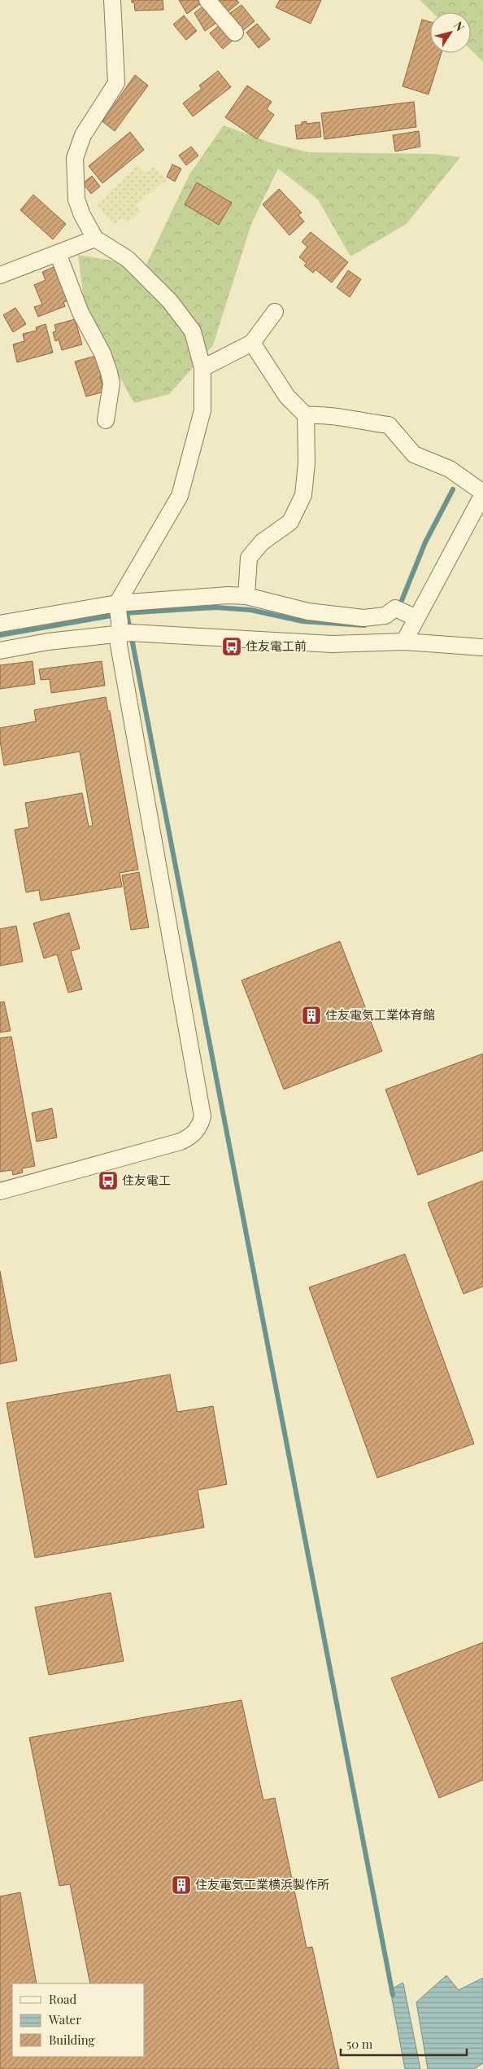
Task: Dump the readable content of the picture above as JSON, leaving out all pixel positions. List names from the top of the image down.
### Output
{
  "places": {
    "bus stop": ["住友電工前", "住友電工"],
    "building": ["住友電気工業体育館", "住友電気工業横浜製作所"]
  },
  "legend": ["Road", "Water", "Building"],
  "scale_bar": "50 m",
  "north": "top right"
}
